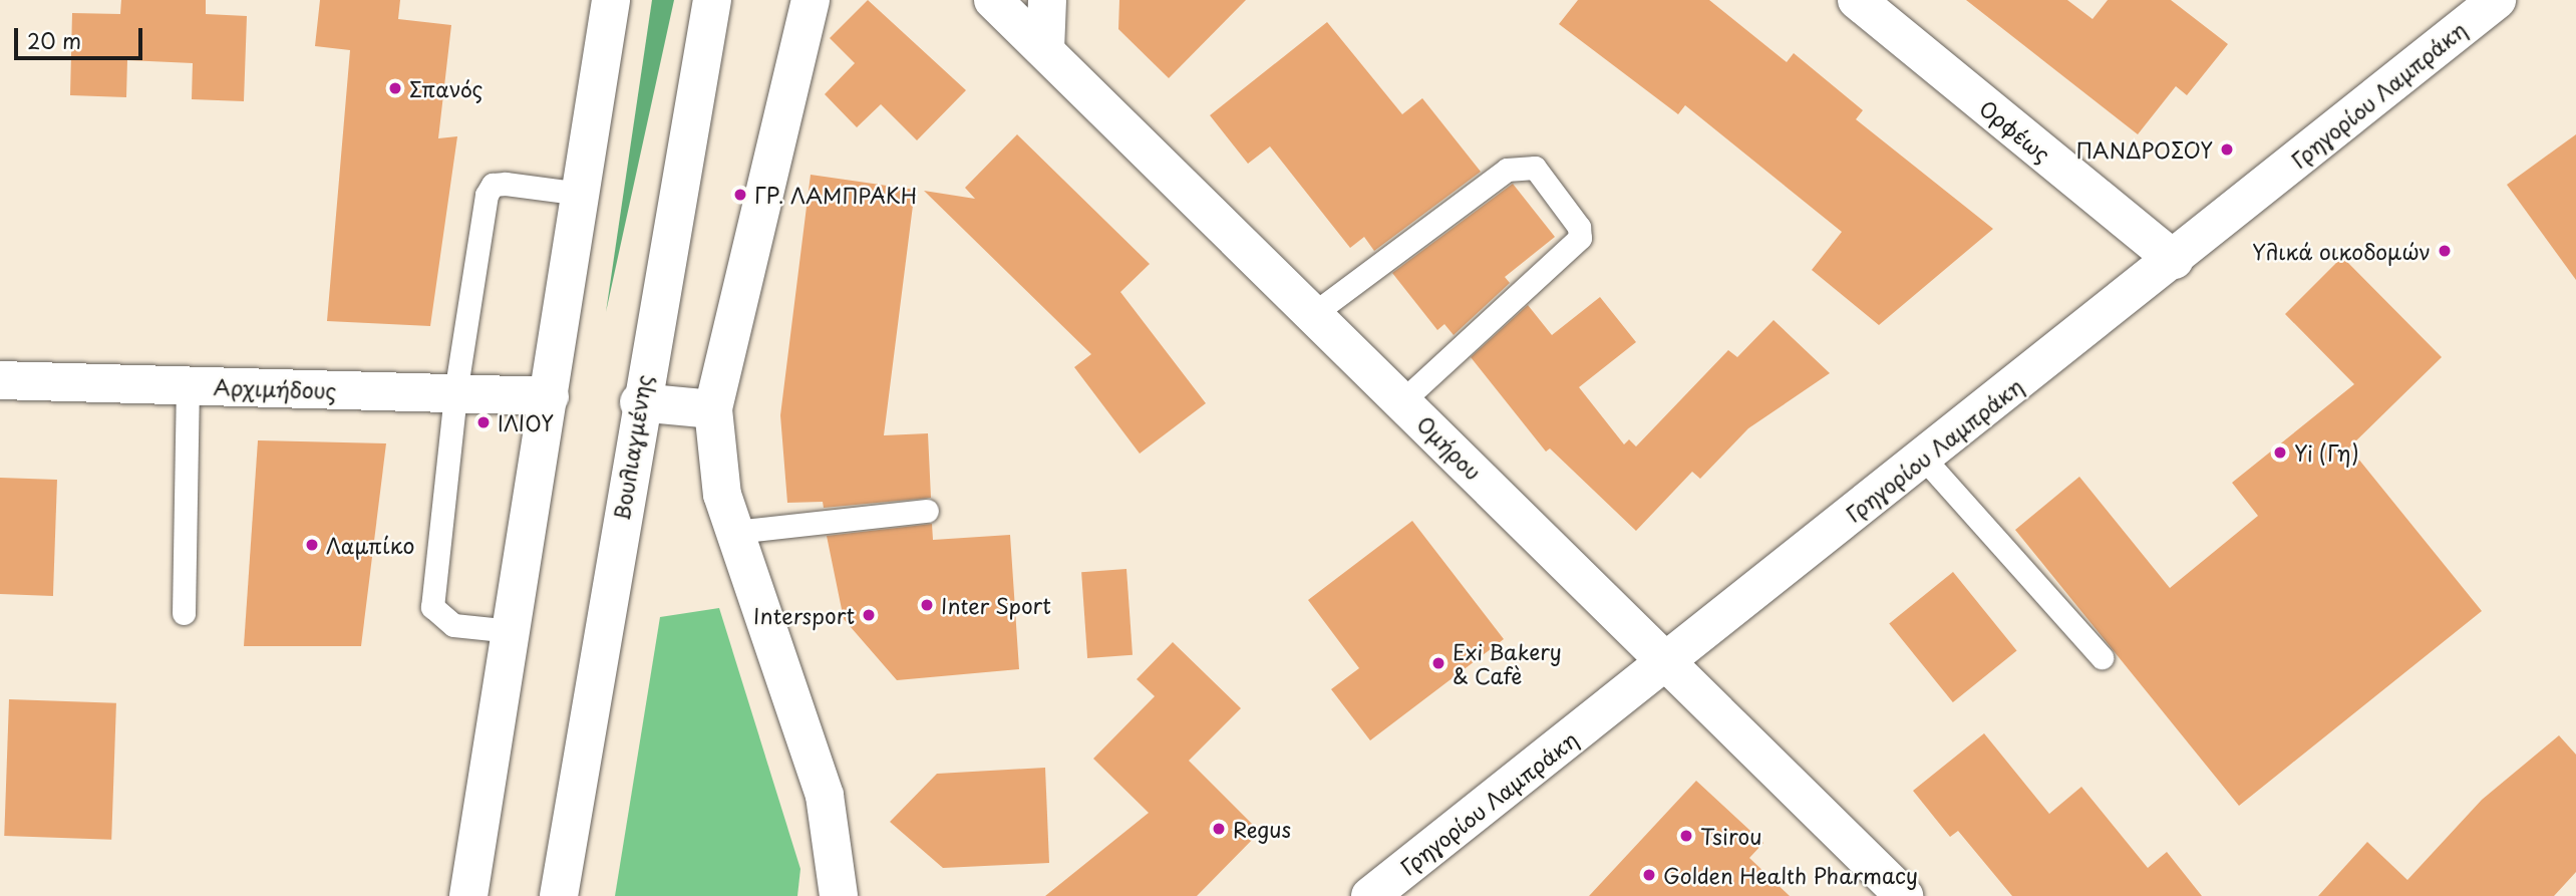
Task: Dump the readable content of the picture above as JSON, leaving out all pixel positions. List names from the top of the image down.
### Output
{
  "streets": {
    "main road": [
      "Γρηγορίου Λαμπράκη",
      "Ορφέως",
      "Αρχιμήδους",
      "Βουλιαγμένης",
      "Ομήρου"
    ]
  },
  "crossings": [
    ["Γρηγορίου Λαμπράκη", "Ορφέως"],
    ["Γρηγορίου Λαμπράκη", "Ομήρου"]
  ],
  "places": [
    "Σπανός",
    "ΠΑΝΔΡΟΣΟΥ",
    "ΓΡ. ΛΑΜΠΡΑΚΗ",
    "Υλικά οικοδομών",
    "ΙΛΙΟΥ",
    "Yi (Γη)",
    "Λαμπίκο",
    "Inter Sport",
    "Intersport",
    "Exi Bakery & Cafè",
    "Regus",
    "Tsirou",
    "Golden Health Pharmacy"
  ],
  "scale_bar": "20 m"
}
